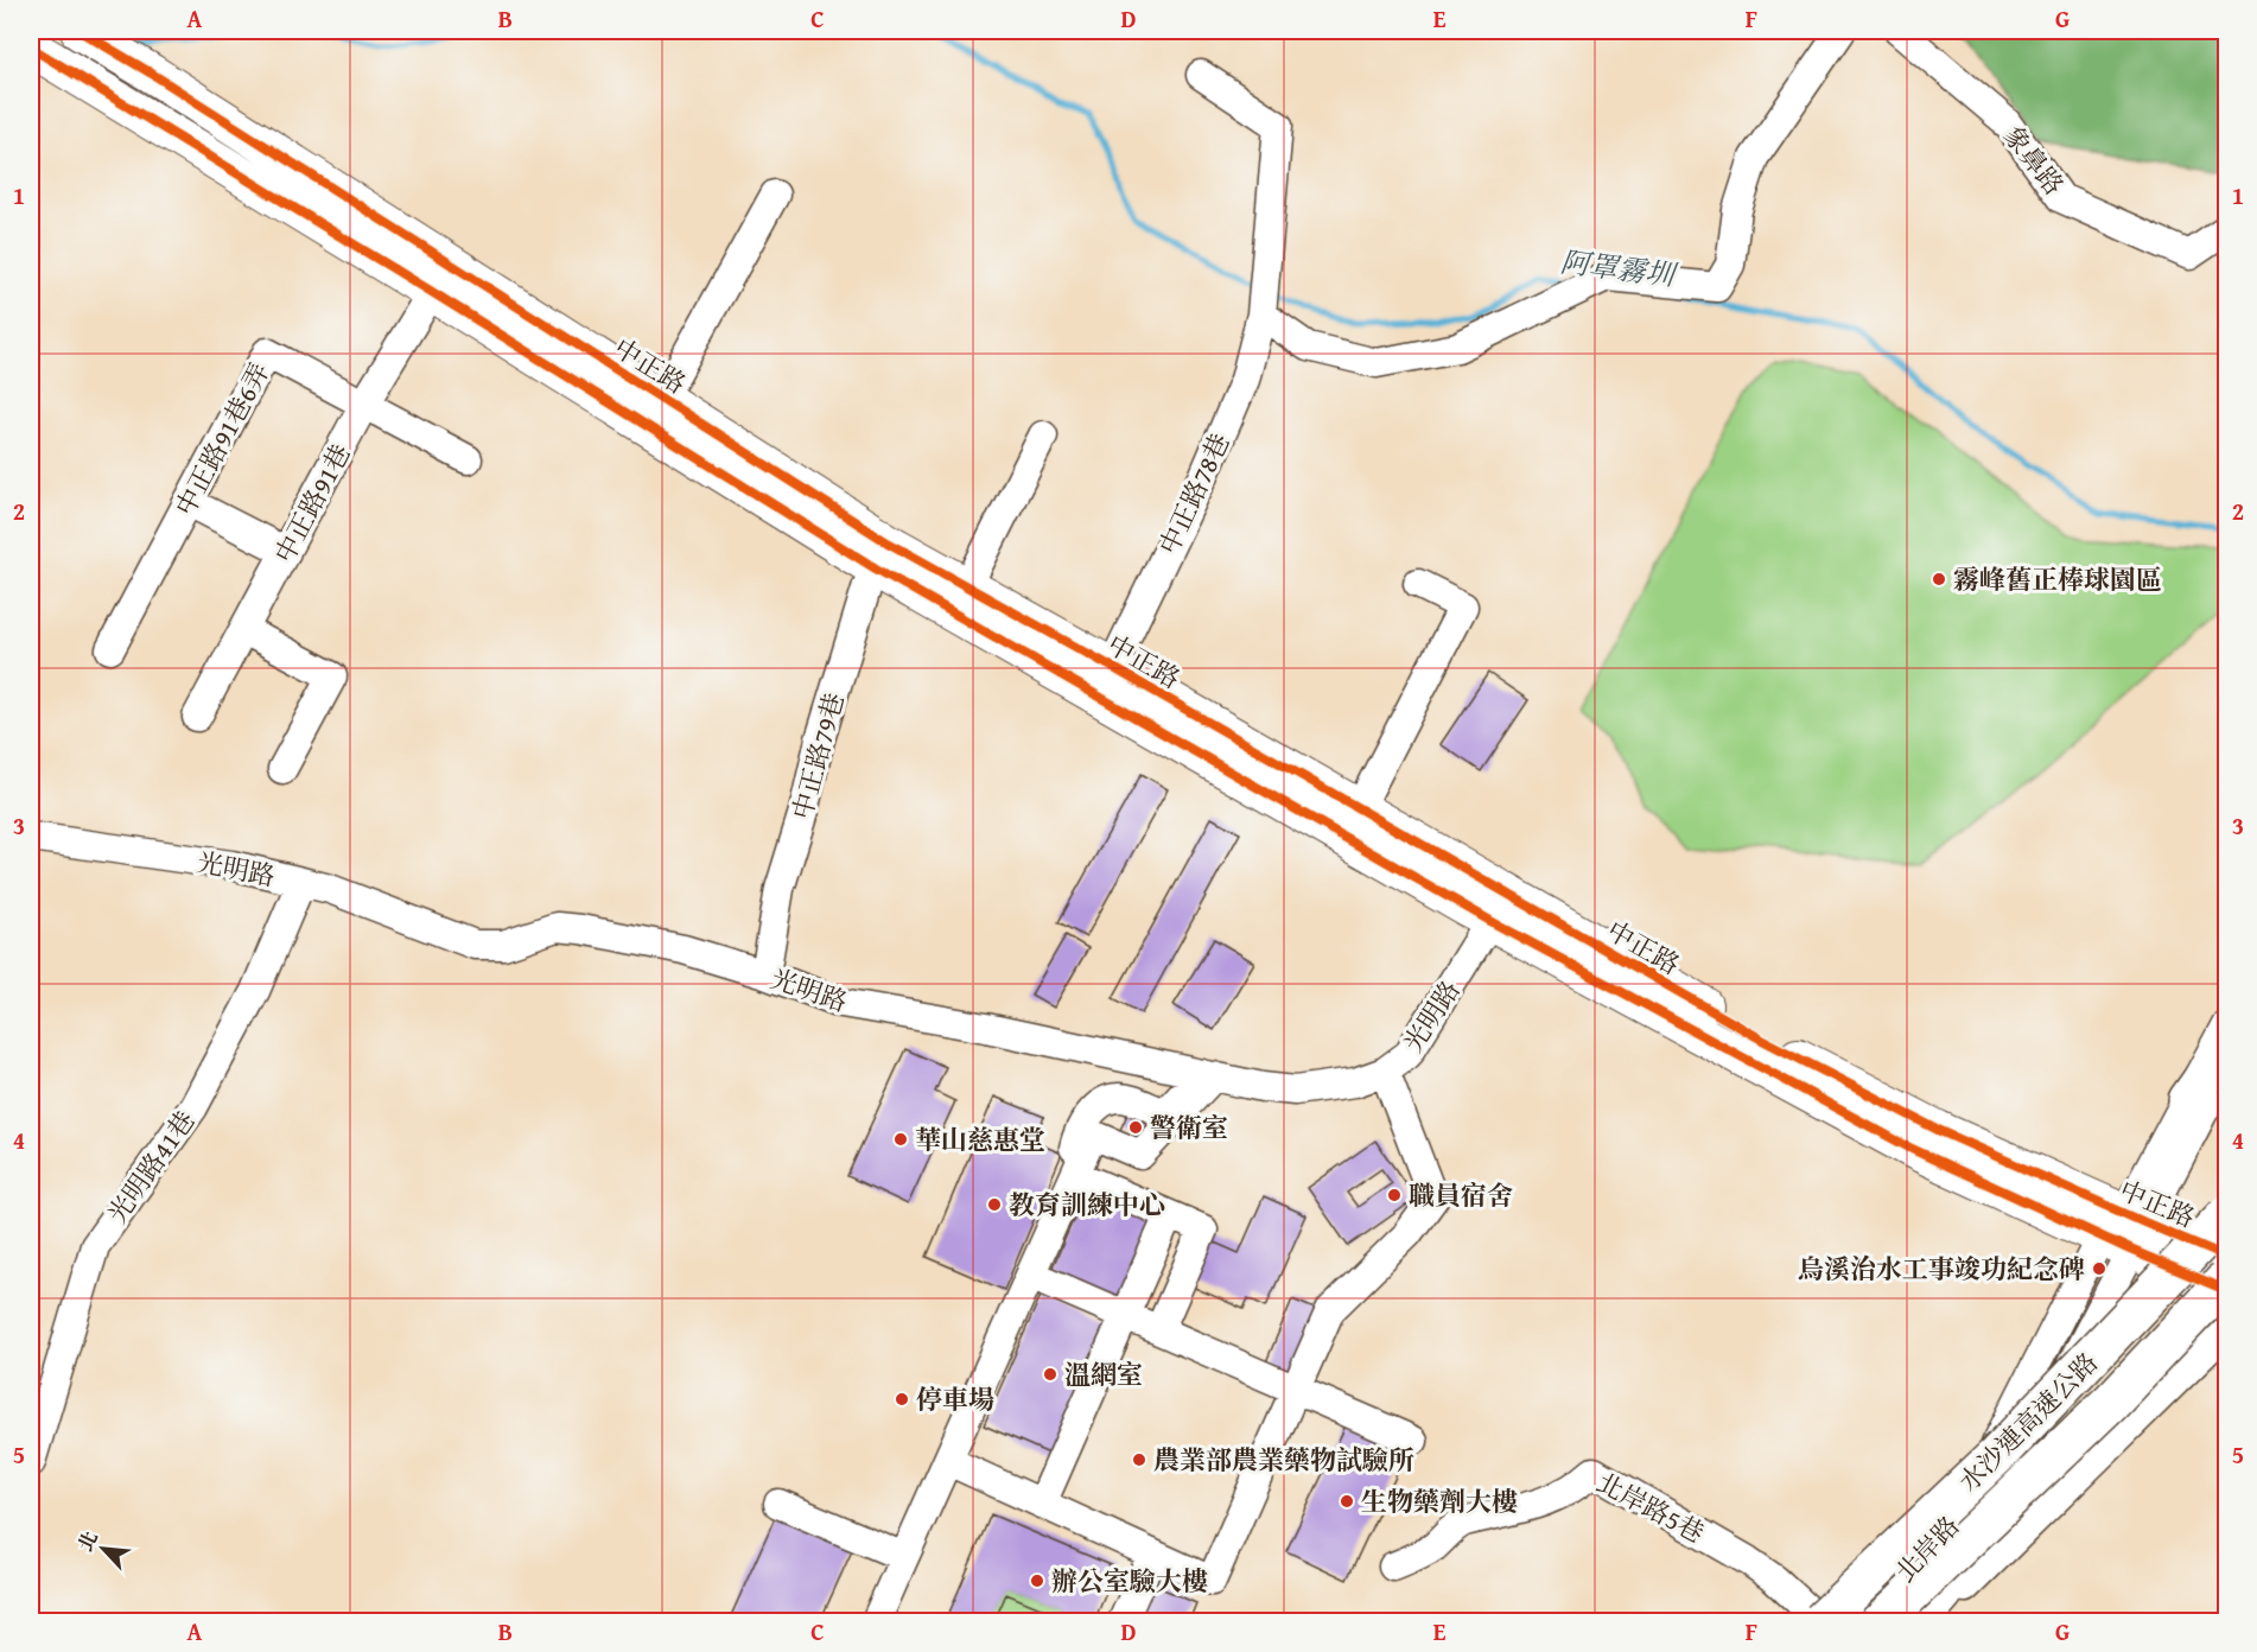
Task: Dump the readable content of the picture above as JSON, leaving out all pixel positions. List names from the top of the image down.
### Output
{
  "streets": {
    "highway": ["水沙連高速公路"],
    "main road": ["中正路"],
    "street": [
      "象鼻路",
      "中正路91巷6弄",
      "中正路78巷",
      "中正路91巷",
      "中正路79巷",
      "光明路",
      "光明路41巷",
      "北岸路5巷",
      "北岸路"
    ]
  },
  "crossings": [
    ["中正路", "中正路78巷"],
    ["中正路", "中正路91巷"],
    ["中正路", "中正路79巷"],
    ["中正路", "光明路"],
    ["中正路", "北岸路"],
    ["中正路91巷6弄", "中正路91巷"],
    ["中正路79巷", "光明路"],
    ["光明路", "光明路41巷"],
    ["水沙連高速公路", "北岸路5巷"]
  ],
  "water": ["阿罩霧圳"],
  "places": [
    "霧峰舊正棒球園區",
    "警衛室",
    "華山慈惠堂",
    "職員宿舍",
    "教育訓練中心",
    "烏溪治水工事竣功紀念碑",
    "溫網室",
    "停車場",
    "農業部農業藥物試驗所",
    "生物藥劑大樓",
    "辦公室驗大樓"
  ],
  "north": "top left",
  "grid": {
    "columns": [
      "A",
      "B",
      "C",
      "D",
      "E",
      "F",
      "G"
    ],
    "rows": [
      "1",
      "2",
      "3",
      "4",
      "5"
    ]
  }
}
